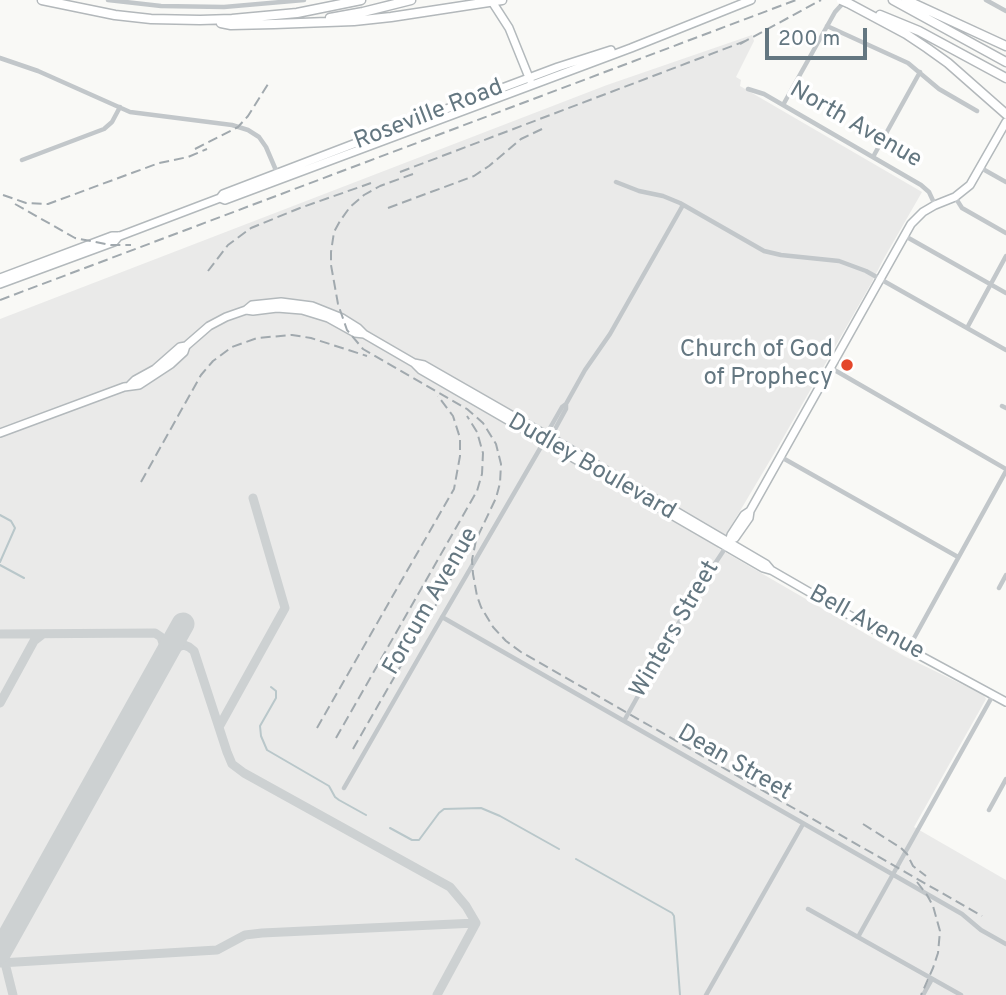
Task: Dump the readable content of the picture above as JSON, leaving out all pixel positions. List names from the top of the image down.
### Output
{
  "streets": {
    "main road": [
      "Roseville Road",
      "Dudley Boulevard",
      "Bell Avenue",
      "Winters Street"
    ],
    "street": ["North Avenue", "Forcum Avenue", "Dean Street"]
  },
  "crossings": [
    ["North Avenue", "Winters Street"],
    ["Dudley Boulevard", "Forcum Avenue"],
    ["Dudley Boulevard", "Bell Avenue"],
    ["Dudley Boulevard", "Winters Street"],
    ["Forcum Avenue", "Dean Street"],
    ["Bell Avenue", "Winters Street"],
    ["Winters Street", "Dean Street"]
  ],
  "places": ["Church of God of Prophecy"],
  "scale_bar": "200 m"
}
